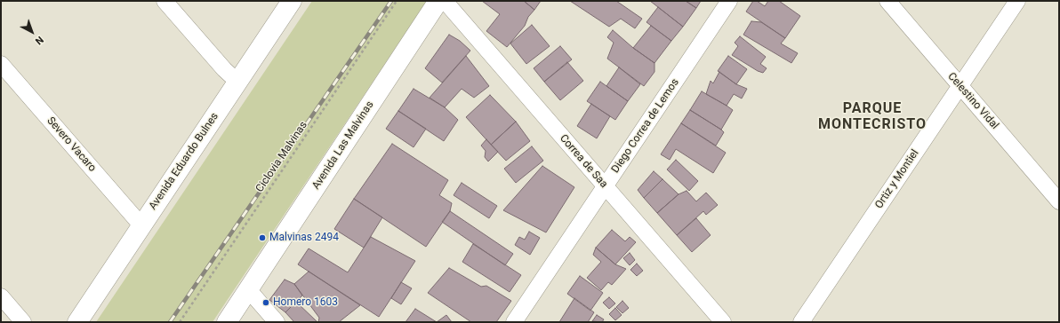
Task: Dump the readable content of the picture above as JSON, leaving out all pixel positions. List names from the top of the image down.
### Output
{
  "streets": {
    "main road": ["Avenida Las Malvinas", "Avenida Eduardo Bulnes"],
    "street": [
      "Celestino Vidal",
      "Diego Correa de Lemos",
      "Severo Vacaro",
      "Correa de Saa",
      "Ortiz y Montiel"
    ],
    "path": ["Ciclovia Malvinas"]
  },
  "crossings": [
    ["Celestino Vidal", "Ortiz y Montiel"],
    ["Diego Correa de Lemos", "Correa de Saa"],
    ["Severo Vacaro", "Avenida Eduardo Bulnes"]
  ],
  "districts": ["PARQUE MONTECRISTO"],
  "places": ["Malvinas 2494", "Homero 1603"],
  "north": "bottom right"
}
